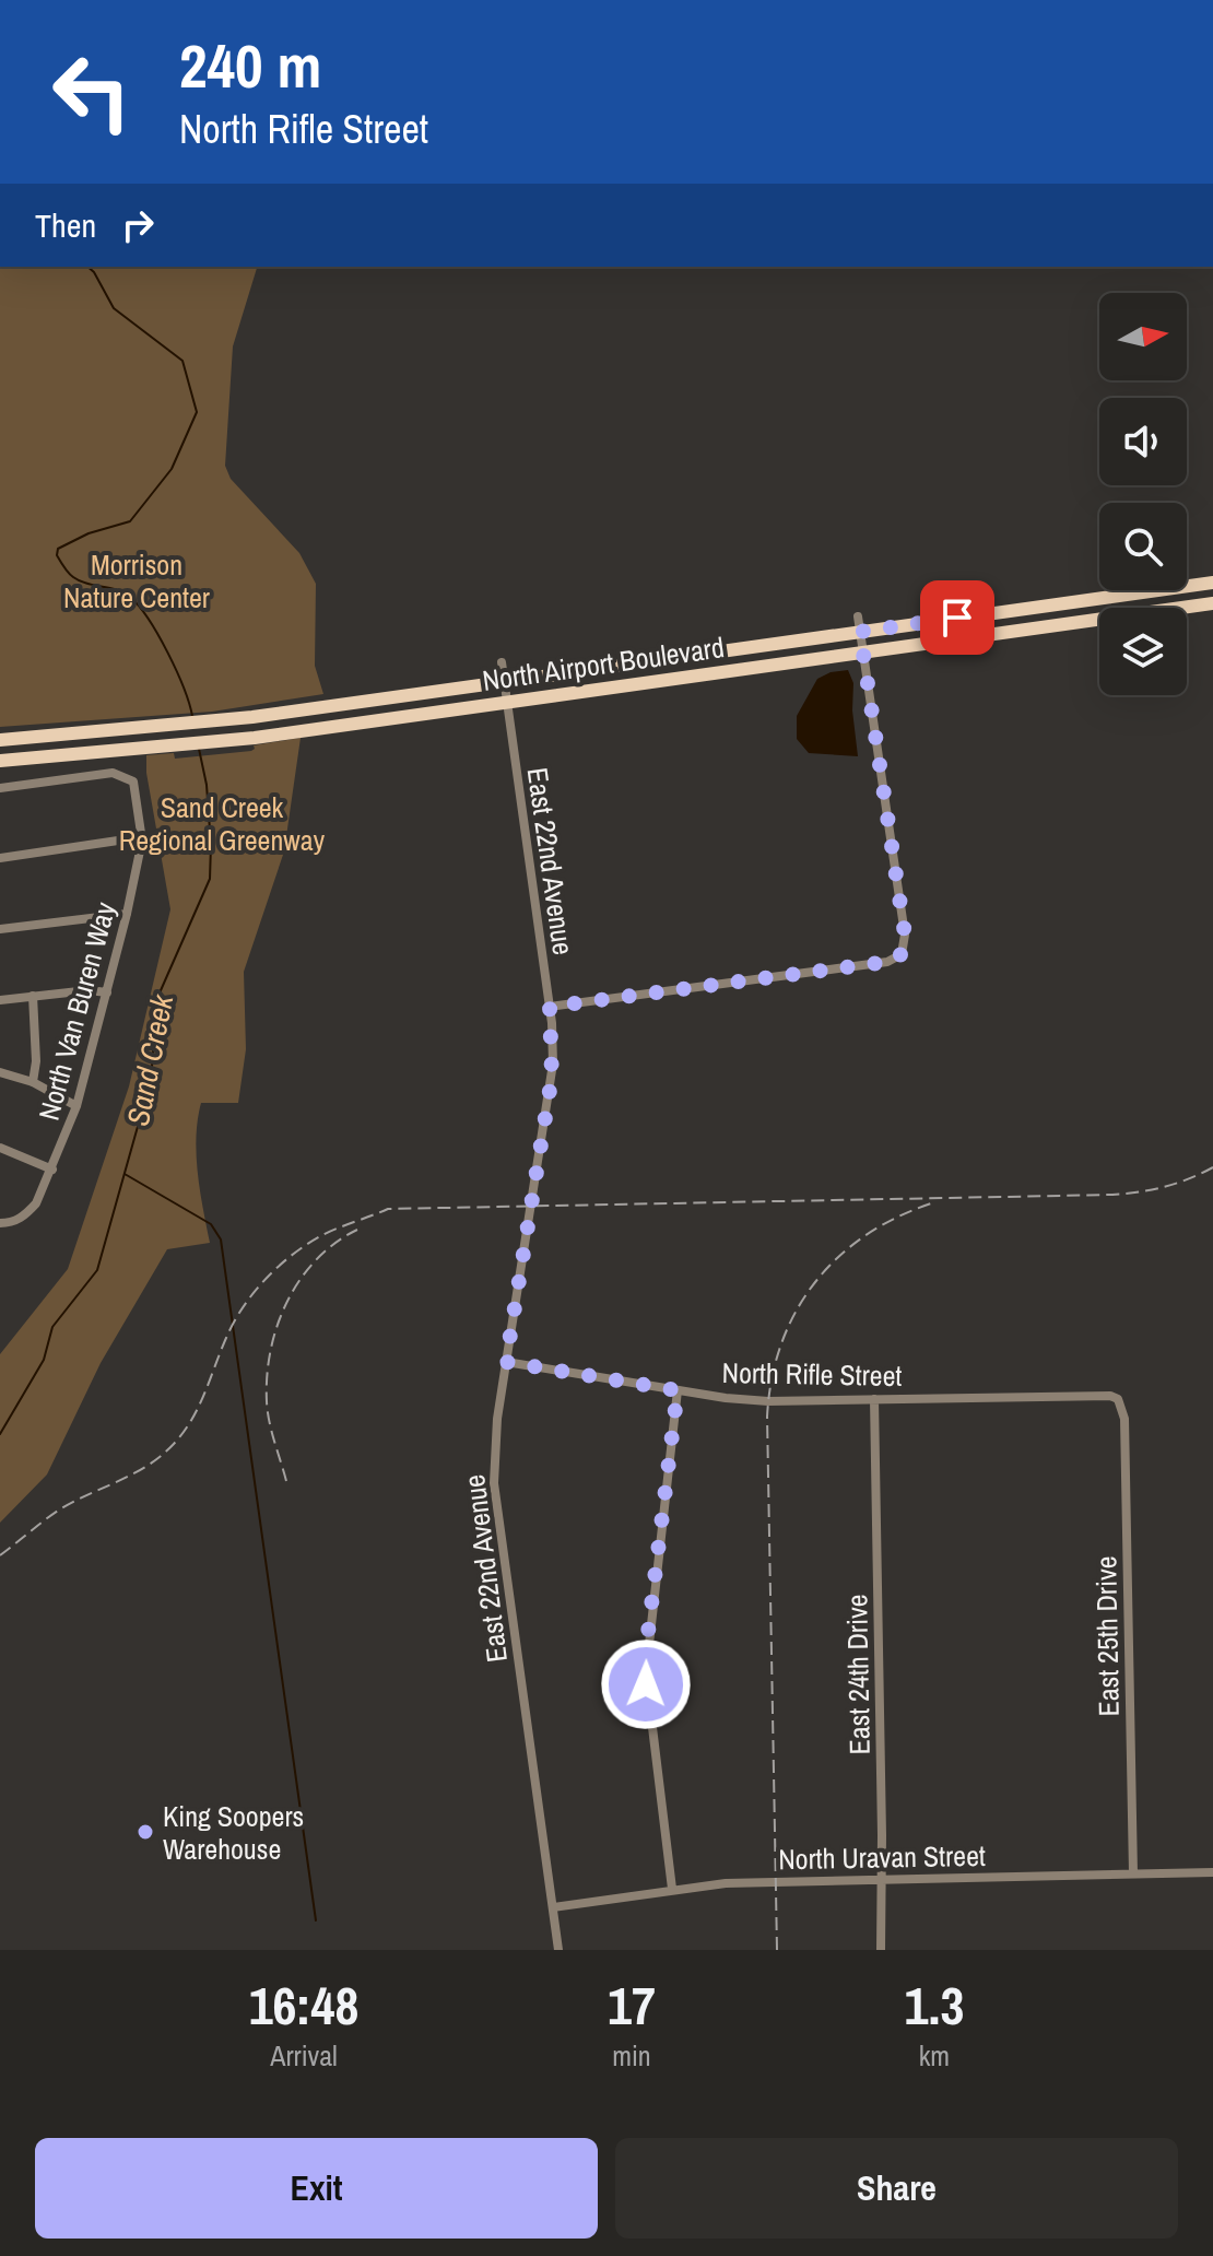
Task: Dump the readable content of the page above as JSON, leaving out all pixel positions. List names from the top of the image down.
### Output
{
  "streets": {
    "main road": ["North Airport Boulevard"],
    "street": [
      "East 22nd Avenue",
      "North Van Buren Way",
      "North Rifle Street",
      "East 25th Drive",
      "East 24th Drive",
      "North Uravan Street"
    ]
  },
  "crossings": [
    ["North Airport Boulevard", "East 22nd Avenue"],
    ["East 22nd Avenue", "North Rifle Street"],
    ["East 22nd Avenue", "North Uravan Street"],
    ["North Rifle Street", "East 25th Drive"],
    ["North Rifle Street", "East 24th Drive"],
    ["East 25th Drive", "North Uravan Street"],
    ["East 24th Drive", "North Uravan Street"]
  ],
  "water": ["Sand Creek"],
  "parks": ["Morrison Nature Center", "Sand Creek Regional Greenway"],
  "places": ["King Soopers Warehouse"],
  "north": "right",
  "page": {
    "turn": ["240 m", "North Rifle Street"],
    "then": "Then",
    "eta": [
      "16:48",
      "Arrival",
      "17",
      "min",
      "1.3",
      "km"
    ],
    "buttons": ["Exit", "Share"]
  }
}
